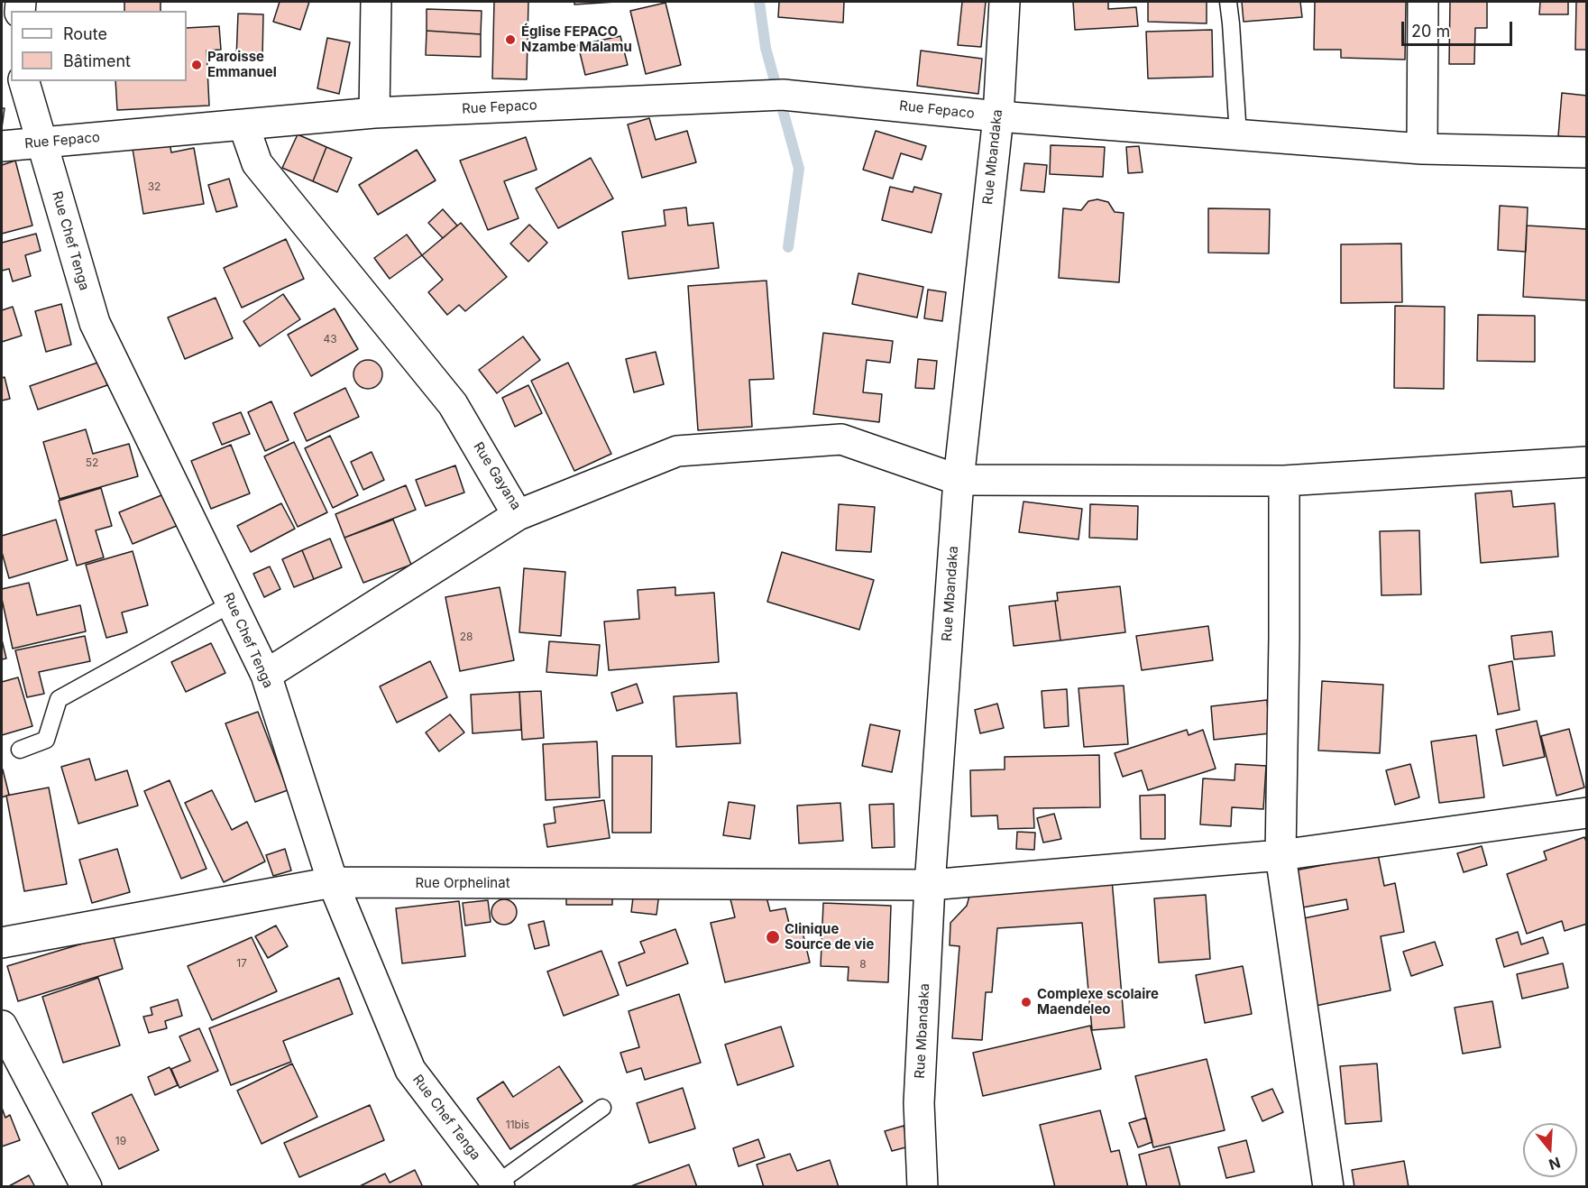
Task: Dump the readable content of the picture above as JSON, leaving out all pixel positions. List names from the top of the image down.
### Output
{
  "streets": {
    "street": [
      "Rue Fepaco",
      "Rue Mbandaka",
      "Rue Chef Tenga",
      "Rue Gayana",
      "Rue Orphelinat"
    ]
  },
  "crossings": [
    ["Rue Fepaco", "Rue Mbandaka"],
    ["Rue Fepaco", "Rue Chef Tenga"],
    ["Rue Fepaco", "Rue Gayana"],
    ["Rue Mbandaka", "Rue Gayana"],
    ["Rue Mbandaka", "Rue Orphelinat"],
    ["Rue Chef Tenga", "Rue Orphelinat"]
  ],
  "places": [
    "Église FEPACO Nzambe Malamu",
    "Paroisse Emmanuel",
    "Clinique Source de vie",
    "Complexe scolaire Maendeleo"
  ],
  "house_numbers": [
    "32",
    "43",
    "52",
    "28",
    "17",
    "8",
    "11bis",
    "19"
  ],
  "legend": ["Route", "Bâtiment"],
  "scale_bar": "20 m",
  "north": "bottom"
}
